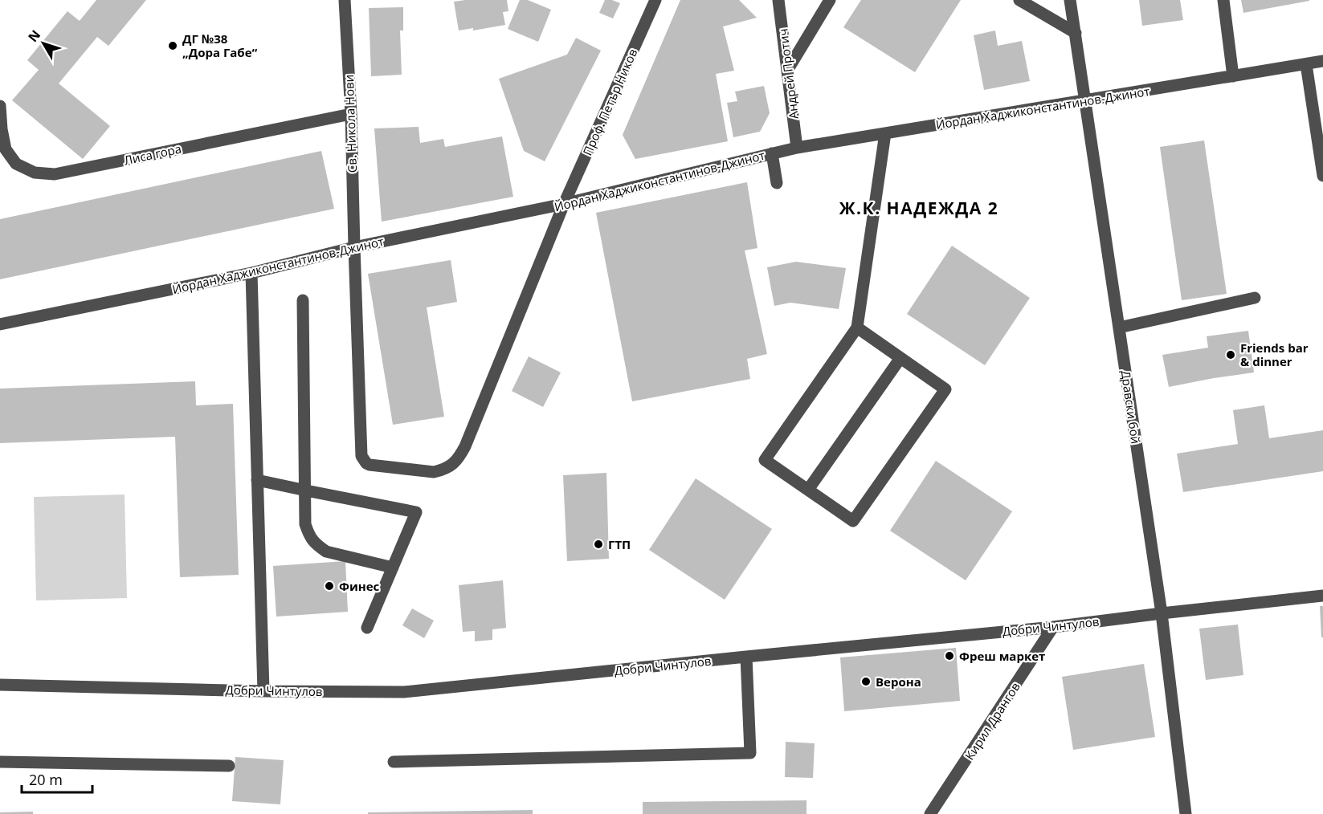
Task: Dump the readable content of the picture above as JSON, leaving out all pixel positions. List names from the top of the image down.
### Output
{
  "streets": {
    "street": [
      "Андрей Протич",
      "Проф. Петър Ников",
      "Йордан Хаджиконстантинов-Джинот",
      "Св. Никола Нови",
      "Лиса гора",
      "Дравски бой",
      "Добри Чинтулов",
      "Кирил Дрангов"
    ]
  },
  "crossings": [
    ["Андрей Протич", "Йордан Хаджиконстантинов-Джинот"],
    ["Проф. Петър Ников", "Йордан Хаджиконстантинов-Джинот"],
    ["Проф. Петър Ников", "Св. Никола Нови"],
    ["Йордан Хаджиконстантинов-Джинот", "Св. Никола Нови"],
    ["Йордан Хаджиконстантинов-Джинот", "Дравски бой"],
    ["Св. Никола Нови", "Лиса гора"],
    ["Дравски бой", "Добри Чинтулов"],
    ["Добри Чинтулов", "Кирил Дрангов"]
  ],
  "districts": ["Ж.К. НАДЕЖДА 2"],
  "places": [
    "ДГ №38 „Дора Габе“",
    "Friends bar & dinner",
    "ГТП",
    "Финес",
    "Фреш маркет",
    "Верона"
  ],
  "scale_bar": "20 m",
  "north": "top left"
}
